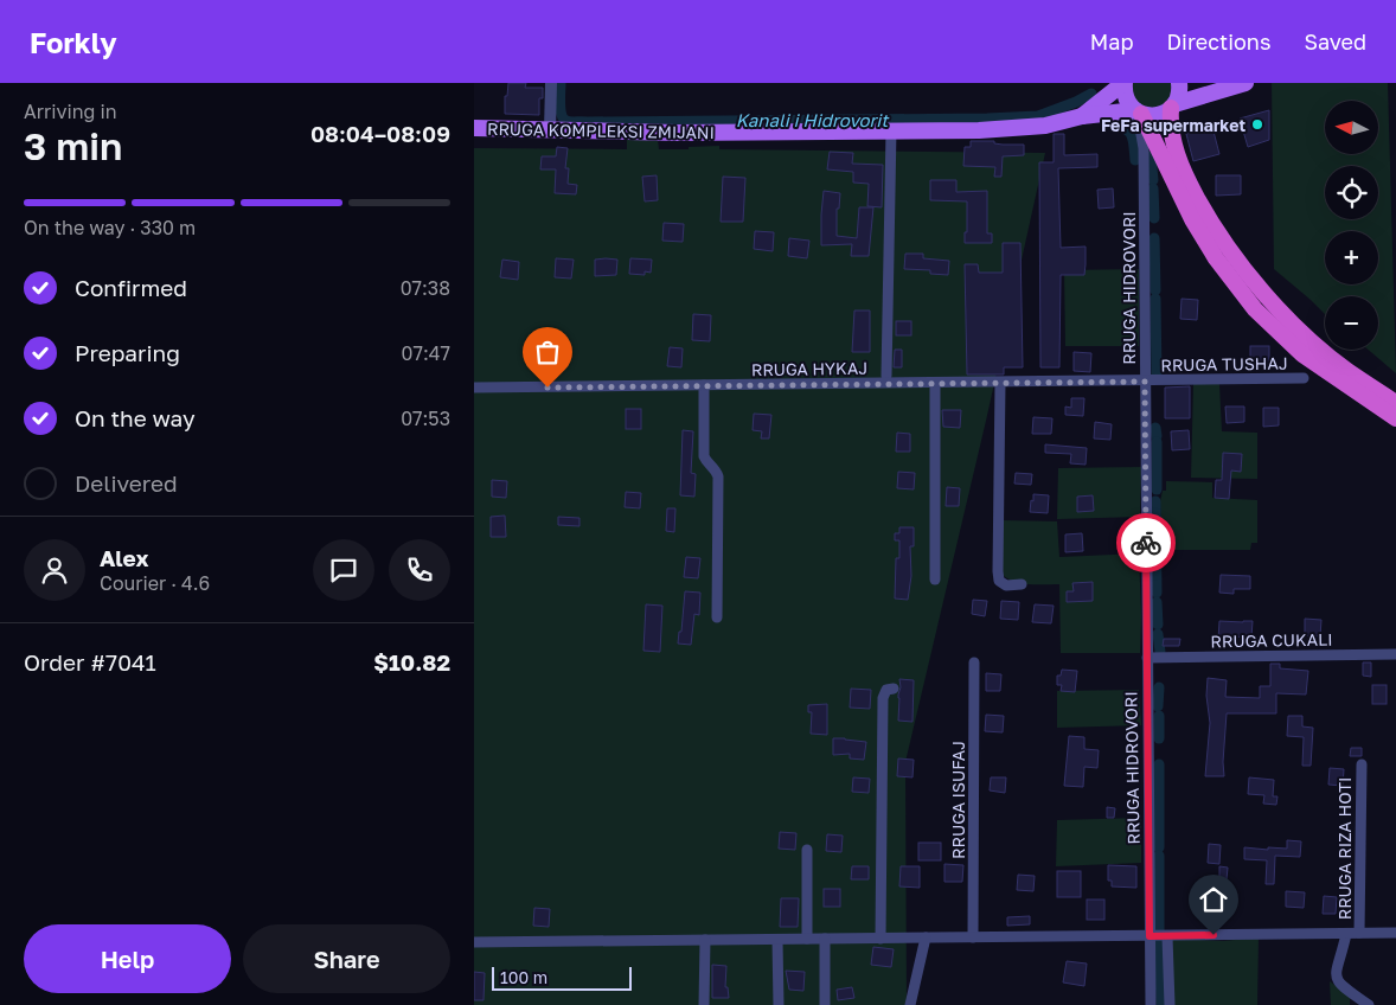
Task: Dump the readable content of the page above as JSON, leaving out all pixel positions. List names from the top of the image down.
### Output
{
  "streets": {
    "main road": ["RRUGA KOMPLEKSI ZMIJANI"],
    "street": [
      "RRUGA HIDROVORI",
      "RRUGA TUSHAJ",
      "RRUGA HYKAJ",
      "RRUGA CUKALI",
      "RRUGA ISUFAJ",
      "RRUGA RIZA HOTI"
    ]
  },
  "crossings": [
    ["RRUGA KOMPLEKSI ZMIJANI", "RRUGA HIDROVORI"],
    ["RRUGA HIDROVORI", "RRUGA TUSHAJ"],
    ["RRUGA HIDROVORI", "RRUGA HYKAJ"],
    ["RRUGA HIDROVORI", "RRUGA CUKALI"],
    ["RRUGA HIDROVORI", "RRUGA RIZA HOTI"],
    ["RRUGA TUSHAJ", "RRUGA HYKAJ"]
  ],
  "water": ["Kanali i Hidrovorit"],
  "places": ["FeFa supermarket"],
  "scale_bar": "100 m",
  "north": "left",
  "page": {
    "header": "Forkly",
    "nav": ["Map", "Directions", "Saved"],
    "heading": ["3 min", "Arriving in", "08:04–08:09"],
    "panel": [
      "Alex",
      "Courier · 4.6",
      "Order #7041",
      "$10.82"
    ],
    "map_buttons": ["+", "−"],
    "bar": "On the way · 330 m",
    "list": [
      ["Confirmed", "07:38"],
      ["Preparing", "07:47"],
      ["On the way", "07:53"],
      "Delivered"
    ],
    "buttons": ["Help", "Share"],
    "scale": "100 m"
  }
}
